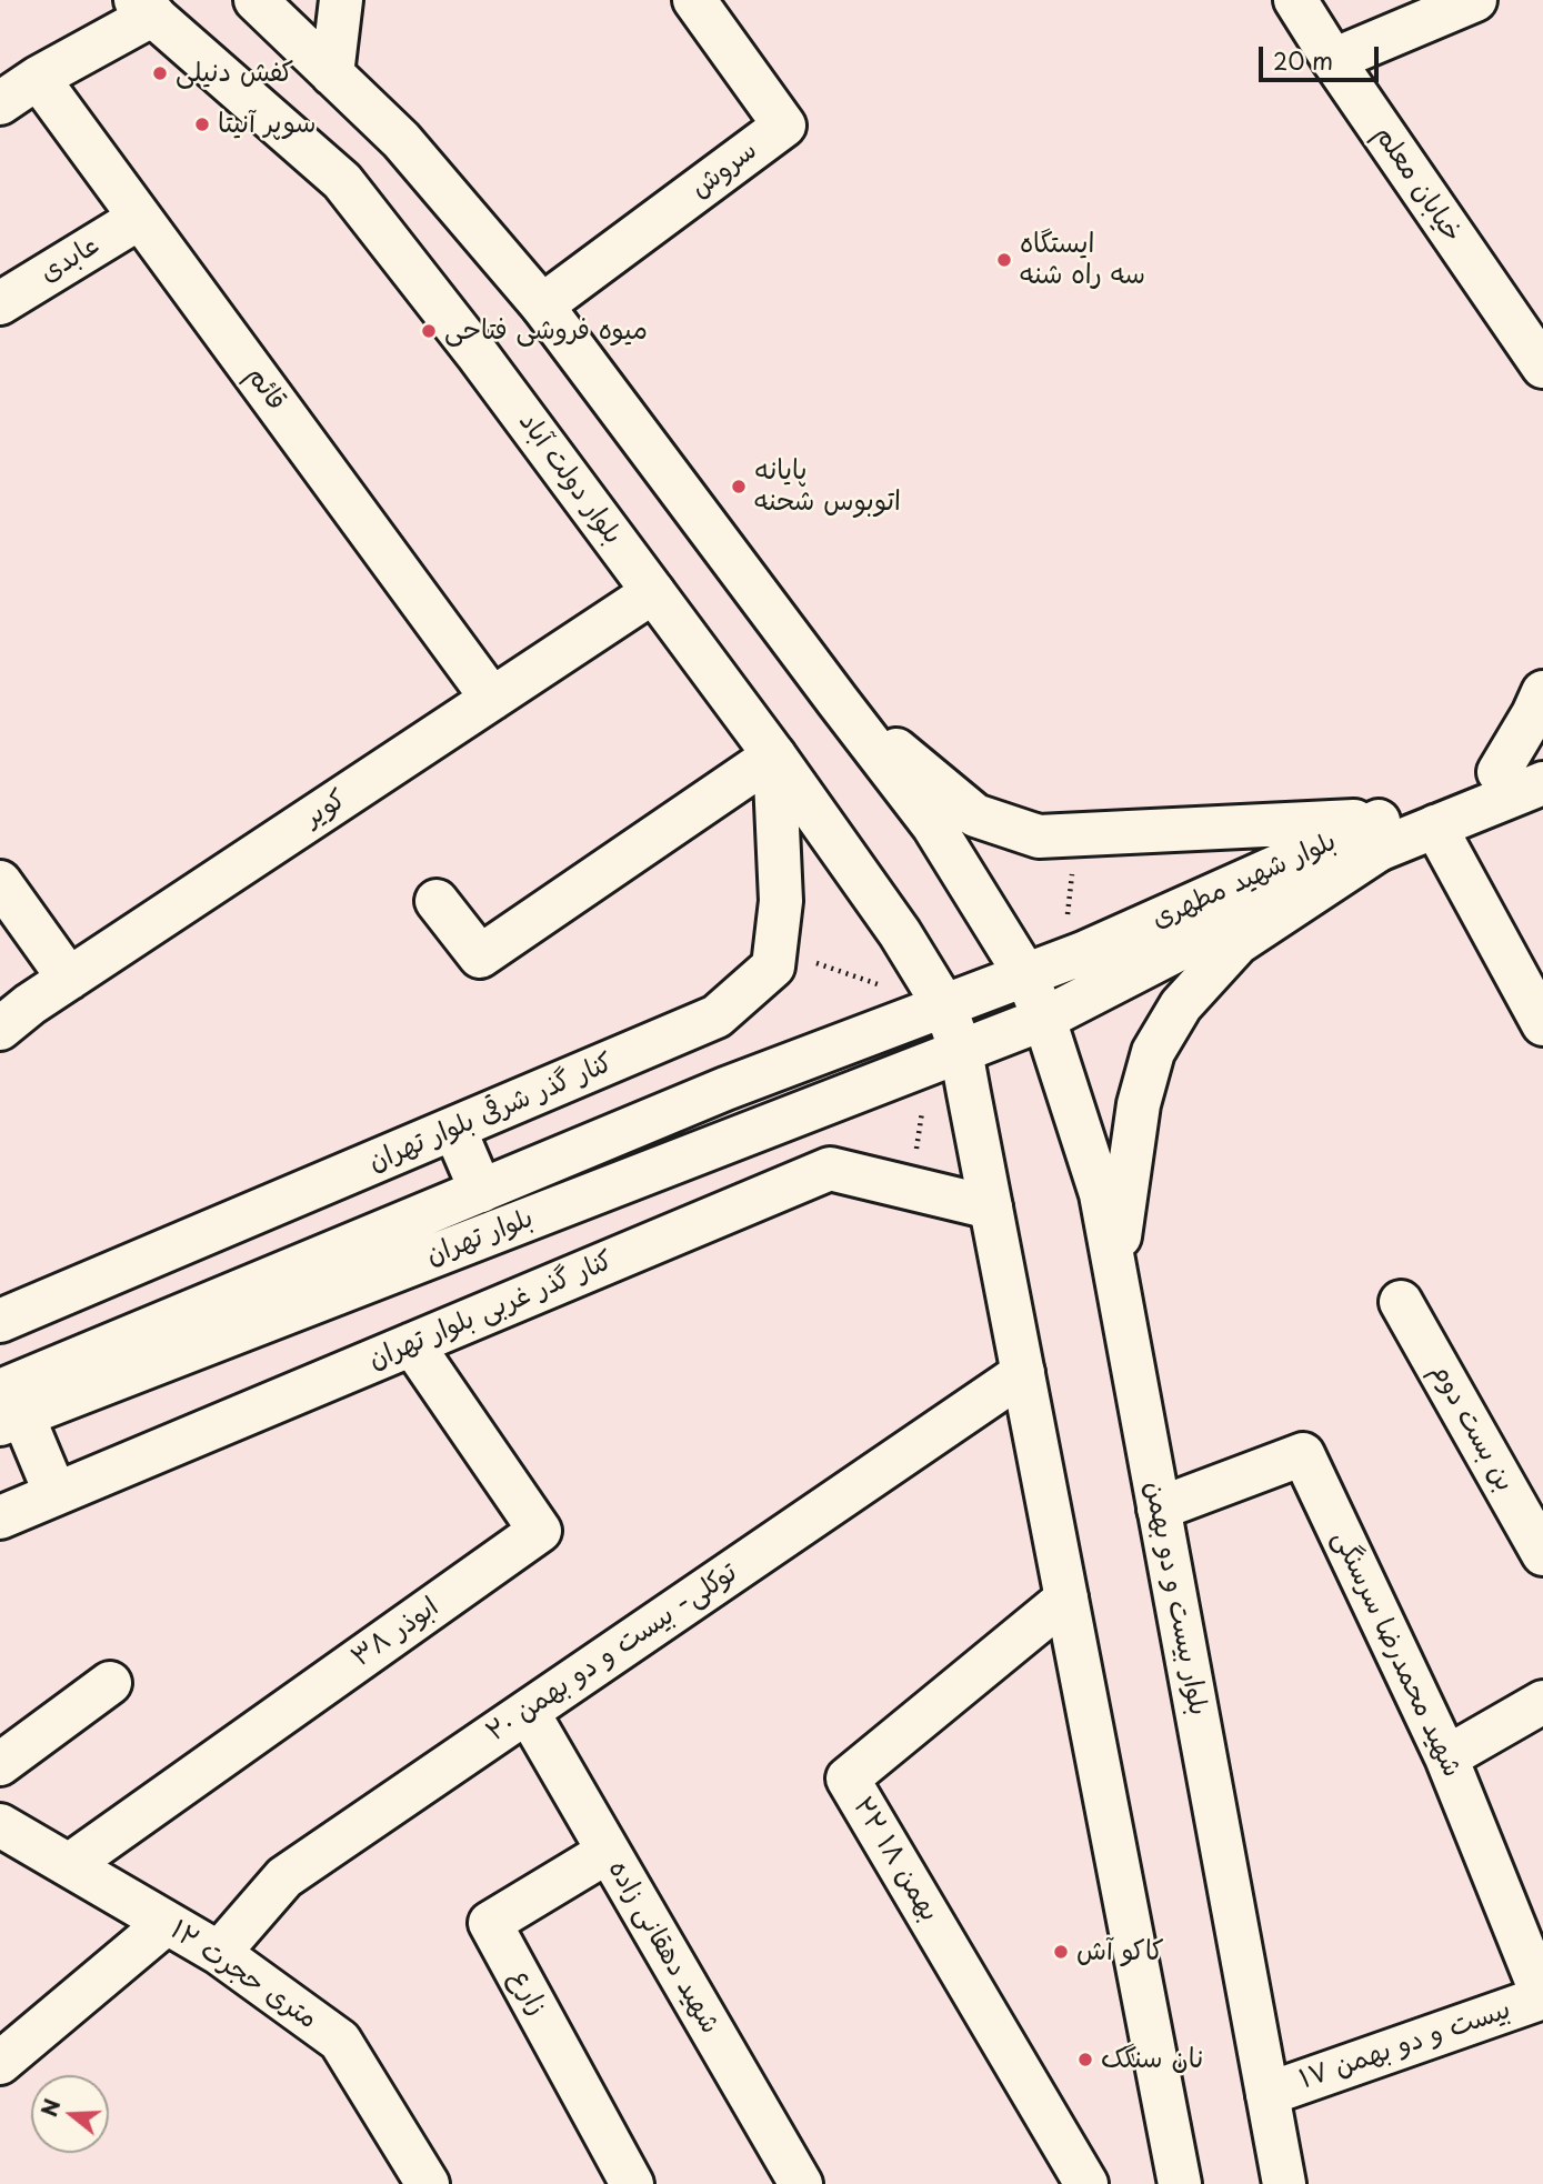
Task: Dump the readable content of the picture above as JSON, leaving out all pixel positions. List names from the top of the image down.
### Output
{
  "streets": {
    "street": [
      "سروش",
      "خیابان معلم",
      "عابدی",
      "قائم",
      "بلوار دولت آباد",
      "کویر",
      "بلوار شهید مطهری",
      "کنار گذر شرقی بلوار تهران",
      "بلوار تهران",
      "کنار گذر غربی بلوار تهران",
      "بن بست دوم",
      "بلوار بیست و دو بهمن",
      "۳۸ ابوذر",
      "توکلی- بیست و دو بهمن ۲۰",
      "شهید محمدرضا سرسنگی",
      "۲۲ بهمن ۱۸",
      "شهید دهقانی زاده",
      "۱۲ متری حجرت",
      "زارع",
      "بیست و دو بهمن ۱۷"
    ]
  },
  "crossings": [
    ["عابدی", "قائم"],
    ["قائم", "کویر"],
    ["بلوار دولت آباد", "کویر"],
    ["بلوار دولت آباد", "بلوار شهید مطهری"],
    ["بلوار دولت آباد", "کنار گذر شرقی بلوار تهران"],
    ["بلوار دولت آباد", "بلوار تهران"],
    ["بلوار شهید مطهری", "بلوار تهران"],
    ["بلوار شهید مطهری", "بلوار بیست و دو بهمن"],
    ["کنار گذر غربی بلوار تهران", "۳۸ ابوذر"],
    ["بلوار بیست و دو بهمن", "شهید محمدرضا سرسنگی"],
    ["بلوار بیست و دو بهمن", "بیست و دو بهمن ۱۷"],
    ["۳۸ ابوذر", "۱۲ متری حجرت"],
    ["توکلی- بیست و دو بهمن ۲۰", "شهید دهقانی زاده"],
    ["توکلی- بیست و دو بهمن ۲۰", "۱۲ متری حجرت"],
    ["شهید محمدرضا سرسنگی", "بیست و دو بهمن ۱۷"],
    ["شهید دهقانی زاده", "زارع"]
  ],
  "places": [
    "کفش دنیلی",
    "سوپر آنیتا",
    "ایستگاه سه راه شنه",
    "میوه فروشی فتاحی",
    "پایانه اتوبوس شحنه",
    "کاکو آش",
    "نان سنگک"
  ],
  "scale_bar": "20 m",
  "north": "left"
}
